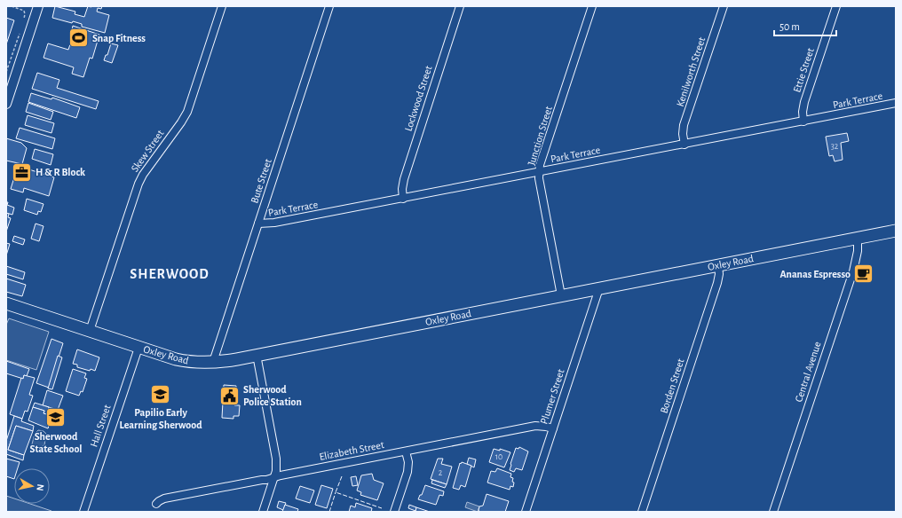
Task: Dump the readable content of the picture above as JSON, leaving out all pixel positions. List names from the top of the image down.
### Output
{
  "streets": {
    "main road": ["Oxley Road"],
    "street": [
      "Ettie Street",
      "Kenilworth Street",
      "Lockwood Street",
      "Park Terrace",
      "Junction Street",
      "Skew Street",
      "Bute Street",
      "Central Avenue",
      "Borden Street",
      "Plumer Street",
      "Hall Street",
      "Elizabeth Street"
    ]
  },
  "crossings": [
    ["Ettie Street", "Park Terrace"],
    ["Kenilworth Street", "Park Terrace"],
    ["Lockwood Street", "Park Terrace"],
    ["Park Terrace", "Junction Street"],
    ["Park Terrace", "Bute Street"],
    ["Junction Street", "Oxley Road"],
    ["Skew Street", "Oxley Road"],
    ["Bute Street", "Oxley Road"],
    ["Oxley Road", "Central Avenue"],
    ["Oxley Road", "Borden Street"],
    ["Oxley Road", "Plumer Street"],
    ["Oxley Road", "Hall Street"],
    ["Plumer Street", "Elizabeth Street"]
  ],
  "districts": ["SHERWOOD"],
  "places": {
    "sports": ["Snap Fitness"],
    "office": ["H & R Block"],
    "cafe": ["Ananas Espresso"],
    "school or university": ["Papilio Early Learning Sherwood", "Sherwood State School"],
    "public building": ["Sherwood Police Station"]
  },
  "house_numbers": ["32", "10", "2"],
  "scale_bar": "50 m",
  "north": "right"
}
